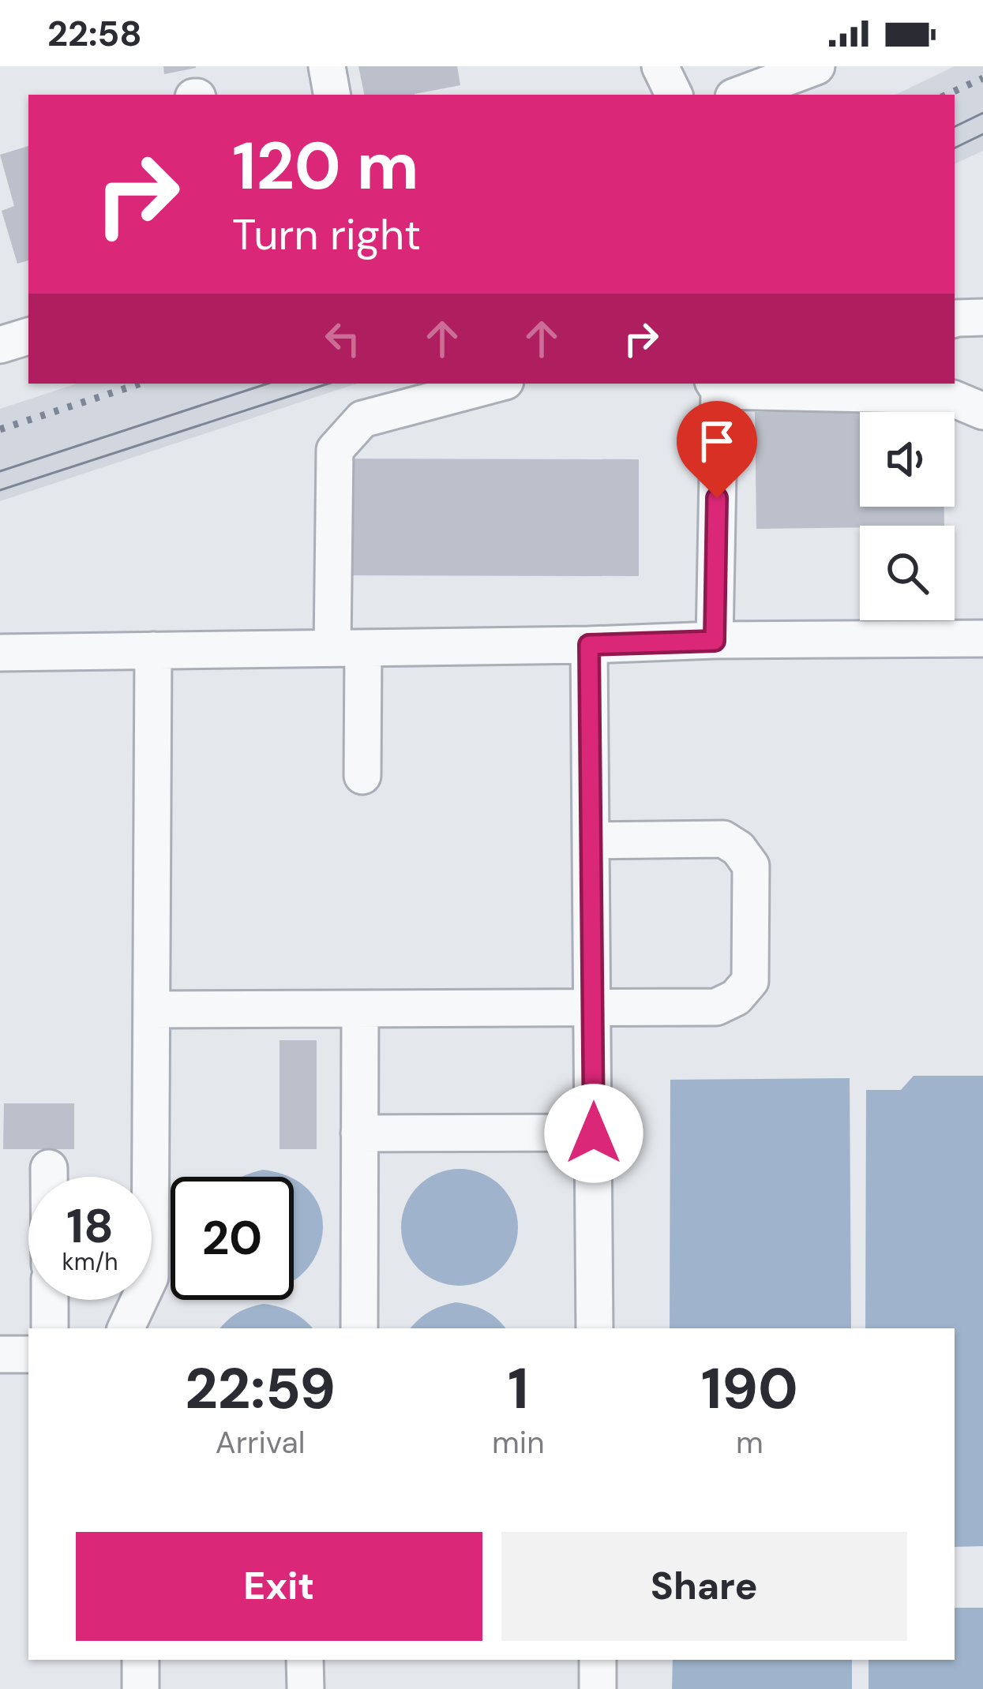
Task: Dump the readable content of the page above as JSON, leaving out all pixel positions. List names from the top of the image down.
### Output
{
  "page": {
    "status": "22:58",
    "turn": ["120 m", "Turn right"],
    "speed": "18 km/h",
    "limit": "20",
    "eta": [
      "22:59",
      "Arrival",
      "1",
      "min",
      "190",
      "m"
    ],
    "buttons": ["Exit", "Share"]
  }
}
